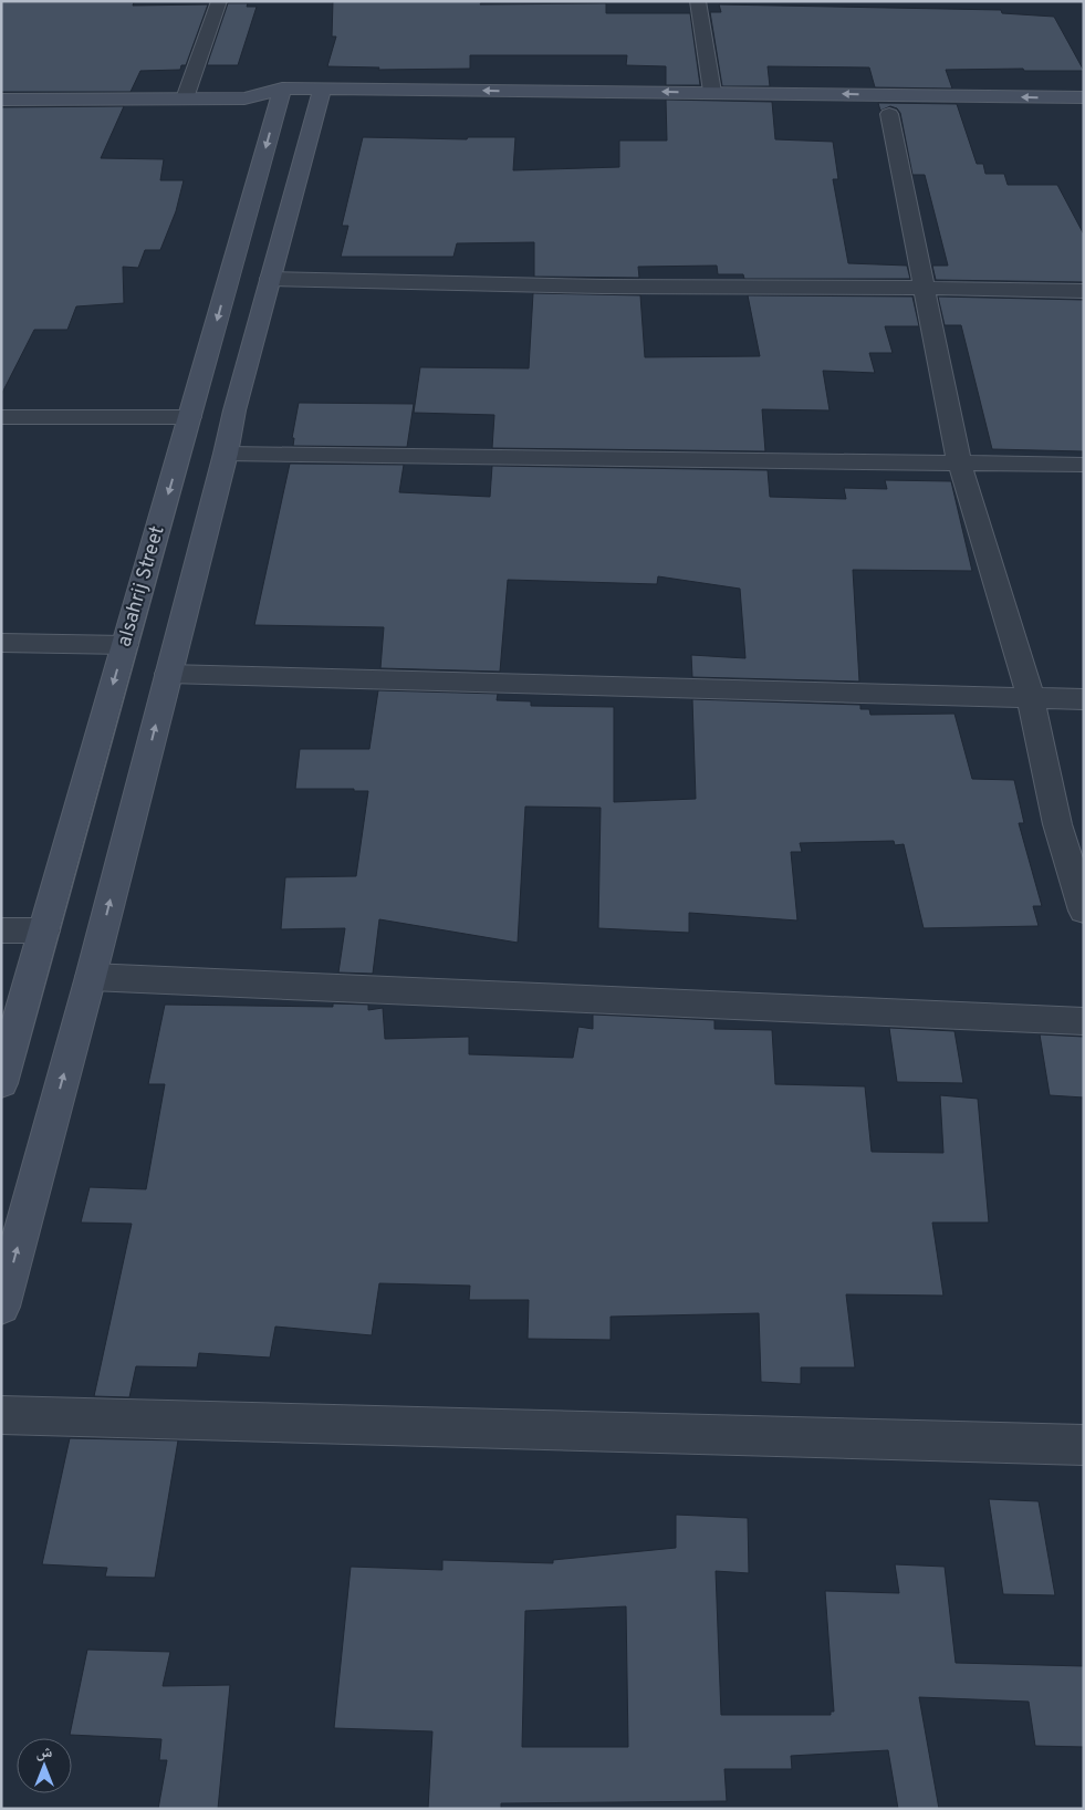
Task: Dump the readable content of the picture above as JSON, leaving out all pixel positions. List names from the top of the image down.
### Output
{
  "streets": {
    "main road": ["alsahrij Street"]
  },
  "north": "top"
}
